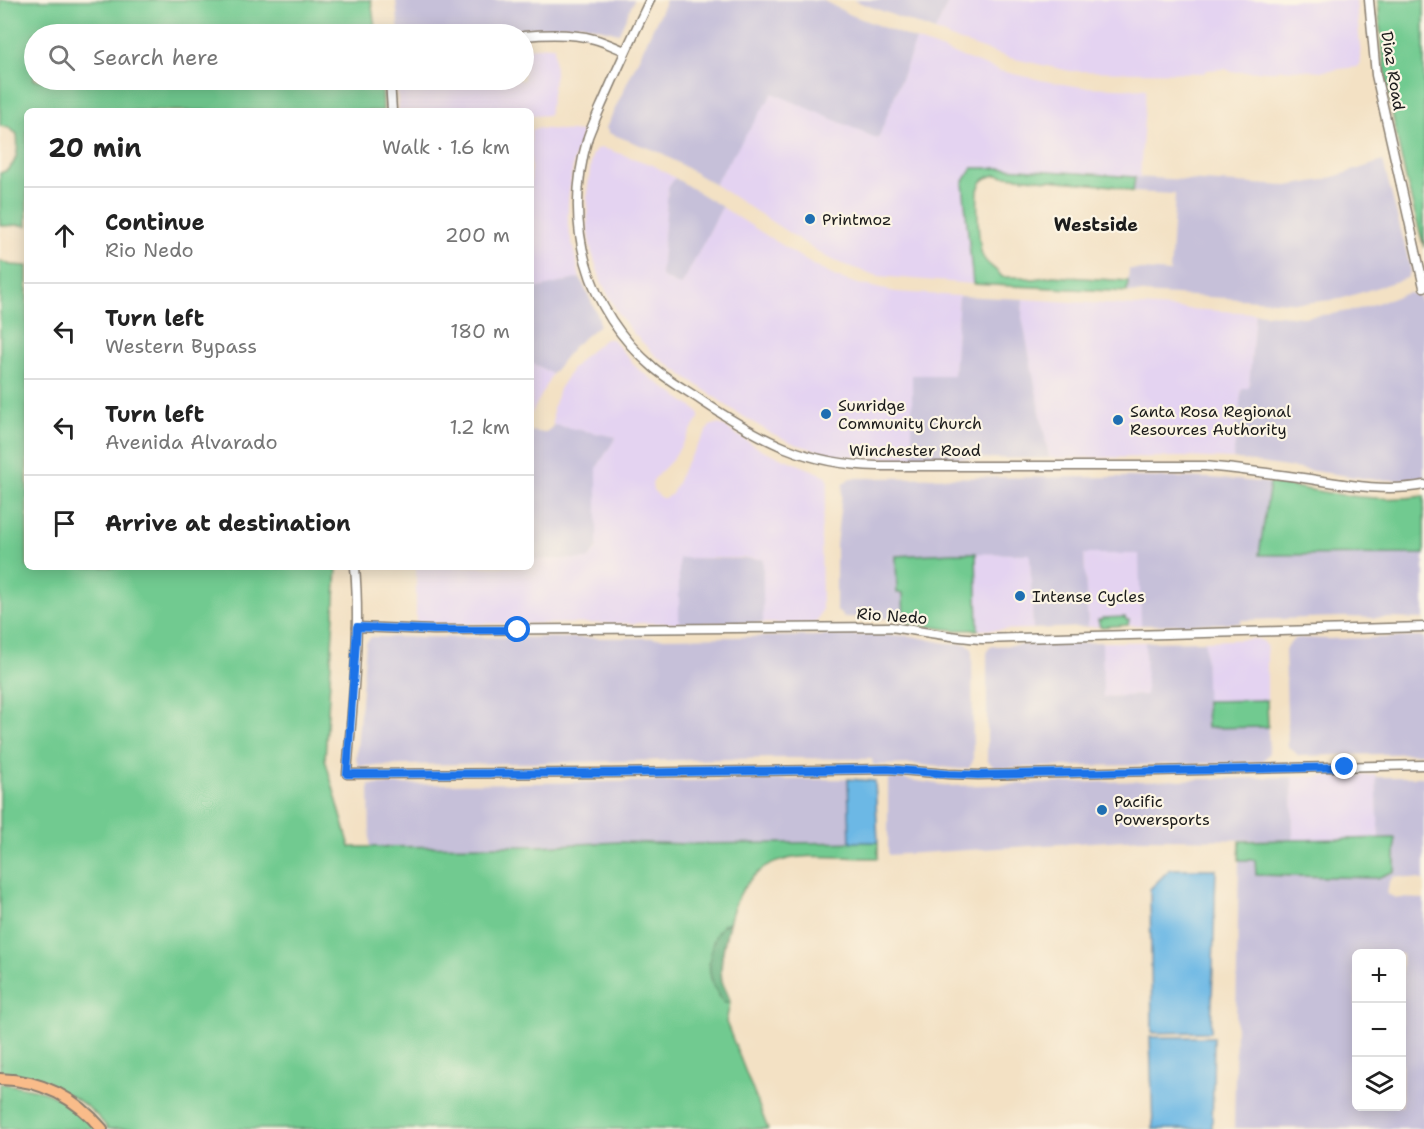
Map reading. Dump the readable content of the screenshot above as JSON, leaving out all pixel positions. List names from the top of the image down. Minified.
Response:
{"streets":{"street":["Diaz Road","Winchester Road","Rio Nedo"]},"districts":["Westside"],"places":["Printmoz","Sunridge Community Church","Santa Rosa Regional Resources Authority","Intense Cycles","Pacific Powersports"],"page":{"search":"Search here","heading":["20 min","Walk · 1.6 km"],"list":[["Continue","Rio Nedo","200 m"],["Turn left","Western Bypass","180 m"],["Turn left","Avenida Alvarado","1.2 km"],"Arrive at destination"],"map_buttons":["+","−"]}}
